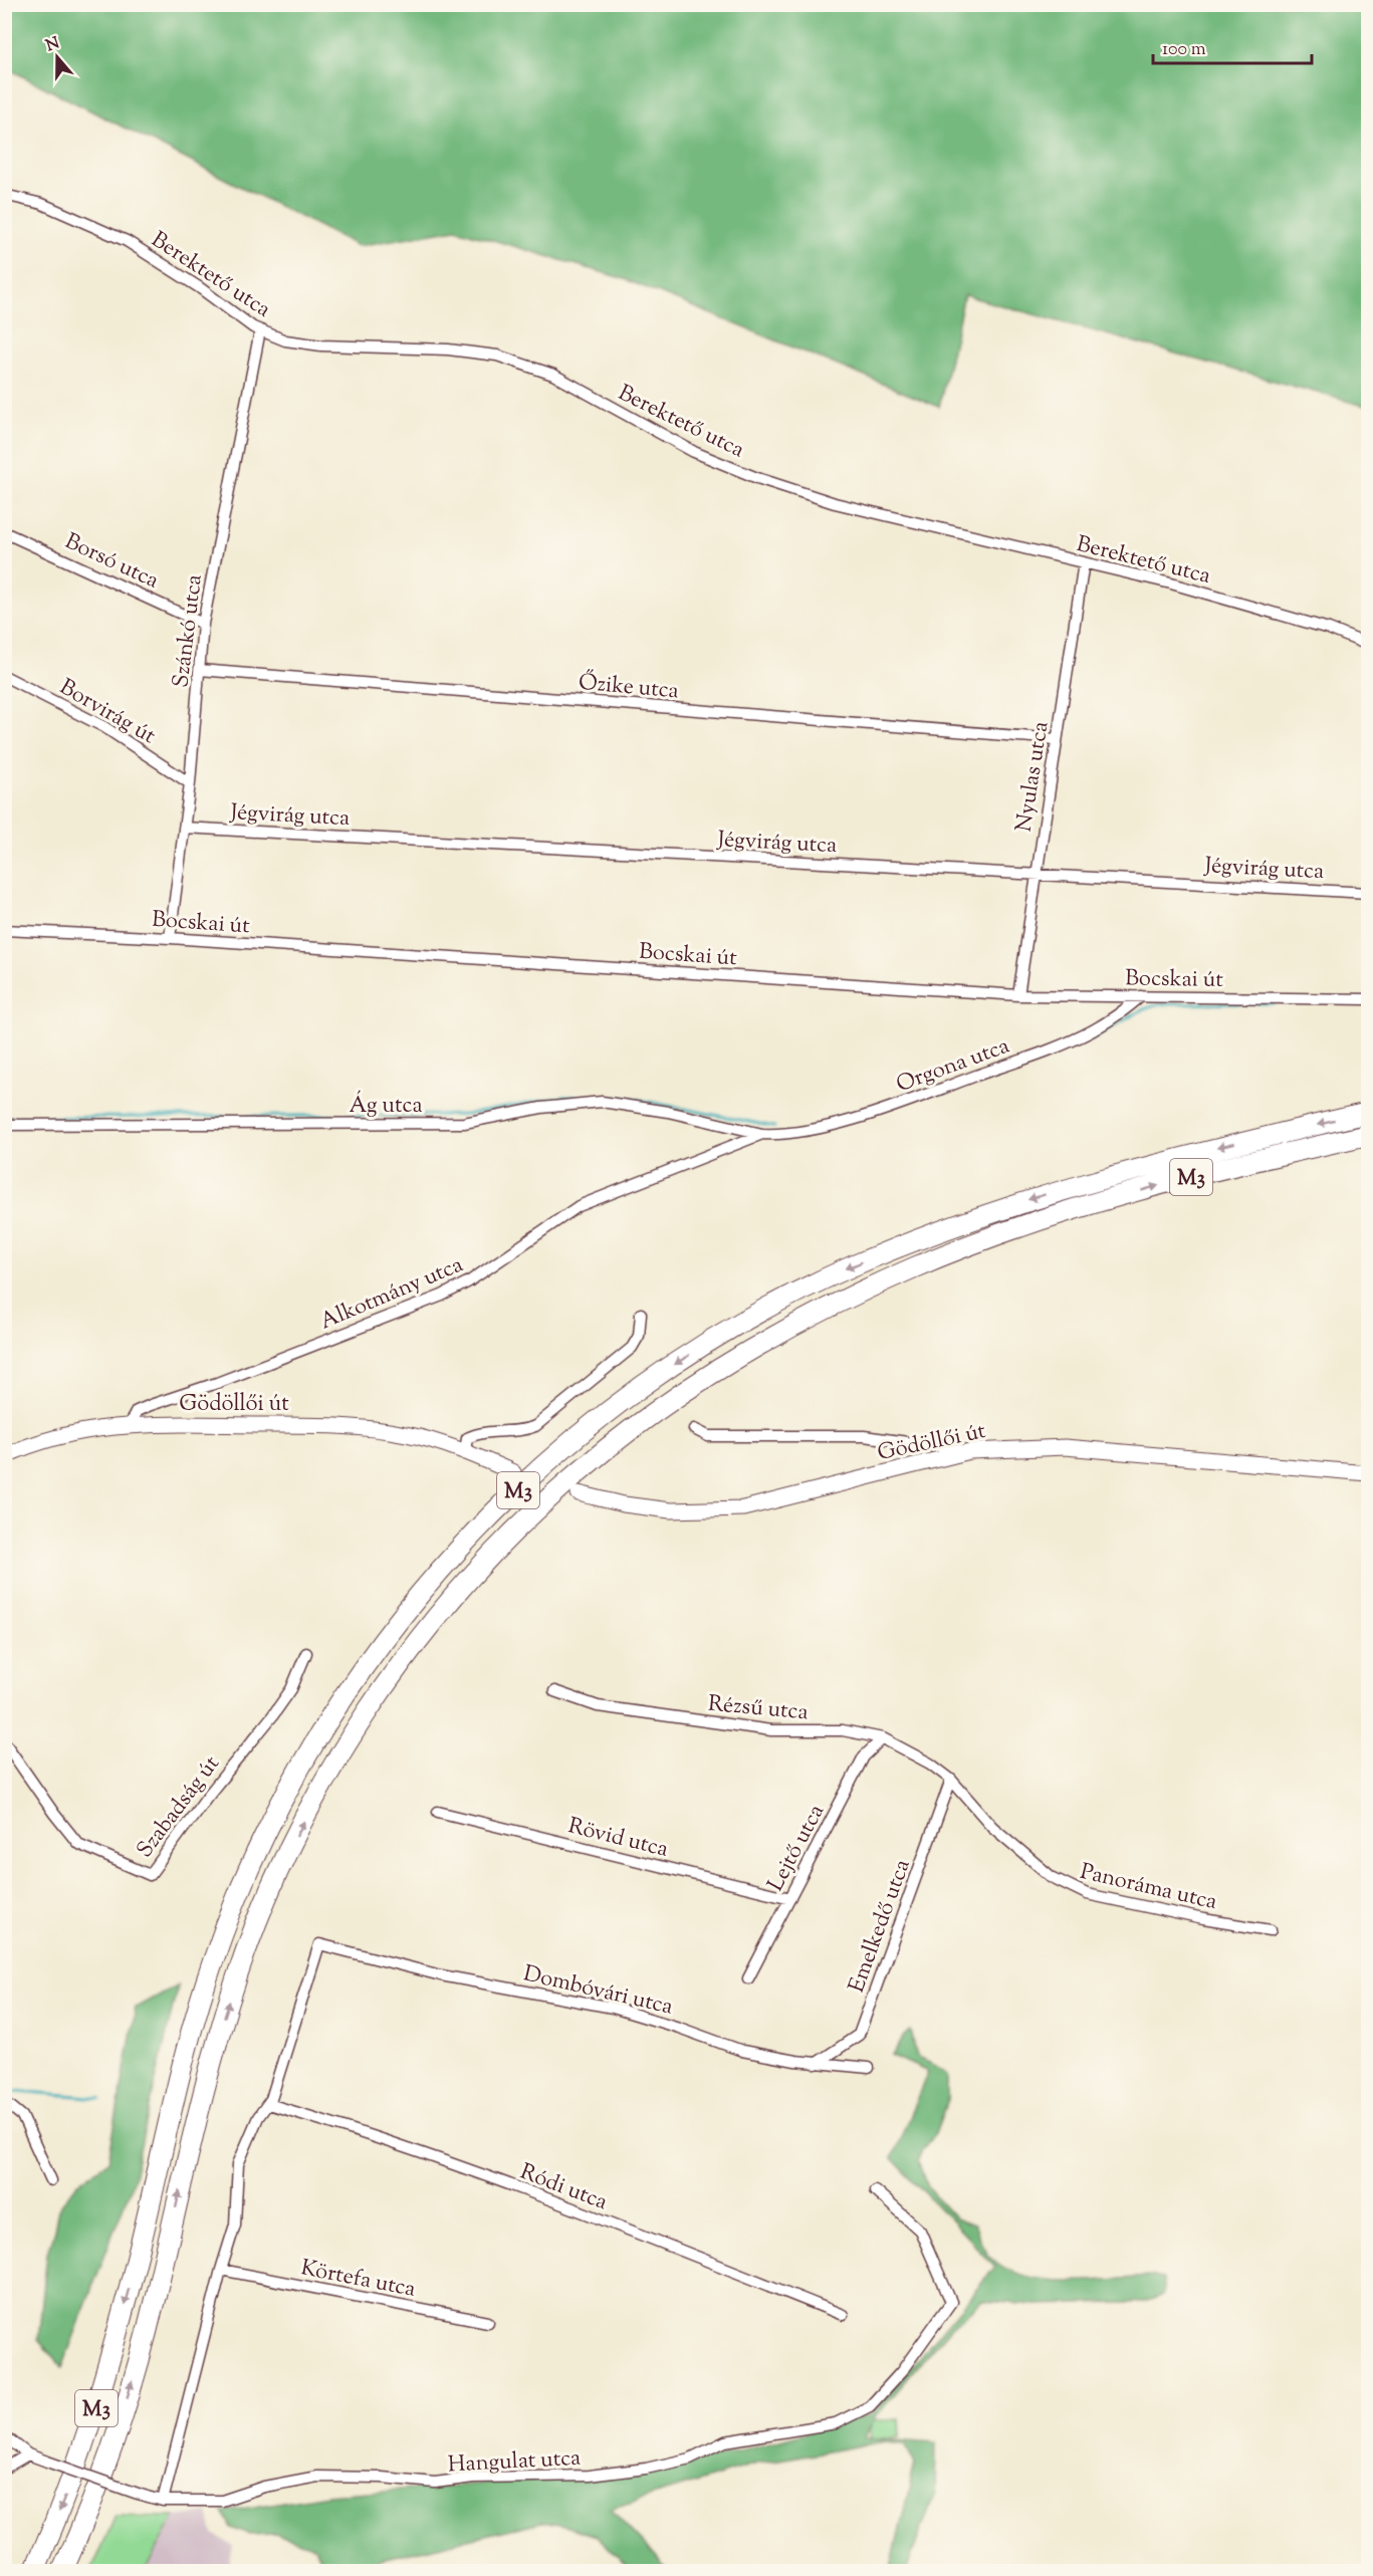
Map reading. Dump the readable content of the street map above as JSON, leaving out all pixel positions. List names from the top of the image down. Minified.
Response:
{"streets":{"highway":["M3"],"main road":["Gödöllői út"],"street":["Berektető utca","Borsó utca","Szánkó utca","Őzike utca","Borvirág út","Nyulas utca","Jégvirág utca","Bocskai út","Orgona utca","Ág utca","Alkotmány utca","Rézsű utca","Szabadság út","Rövid utca","Lejtő utca","Panoráma utca","Emelkedő utca","Dombóvári utca","Ródi utca","Körtefa utca","Hangulat utca"]},"crossings":[["Berektető utca","Szánkó utca"],["Berektető utca","Nyulas utca"],["Borsó utca","Szánkó utca"],["Szánkó utca","Őzike utca"],["Szánkó utca","Borvirág út"],["Szánkó utca","Jégvirág utca"],["Szánkó utca","Bocskai út"],["Őzike utca","Nyulas utca"],["Nyulas utca","Jégvirág utca"],["Nyulas utca","Bocskai út"],["Bocskai út","Orgona utca"],["Orgona utca","Ág utca"],["Orgona utca","Alkotmány utca"],["Ág utca","Alkotmány utca"],["Alkotmány utca","Gödöllői út"],["Rézsű utca","Lejtő utca"],["Rézsű utca","Panoráma utca"],["Rézsű utca","Emelkedő utca"],["Rövid utca","Lejtő utca"],["Panoráma utca","Emelkedő utca"],["Emelkedő utca","Dombóvári utca"],["Dombóvári utca","Ródi utca"]],"scale_bar":"100 m","north":"top"}
